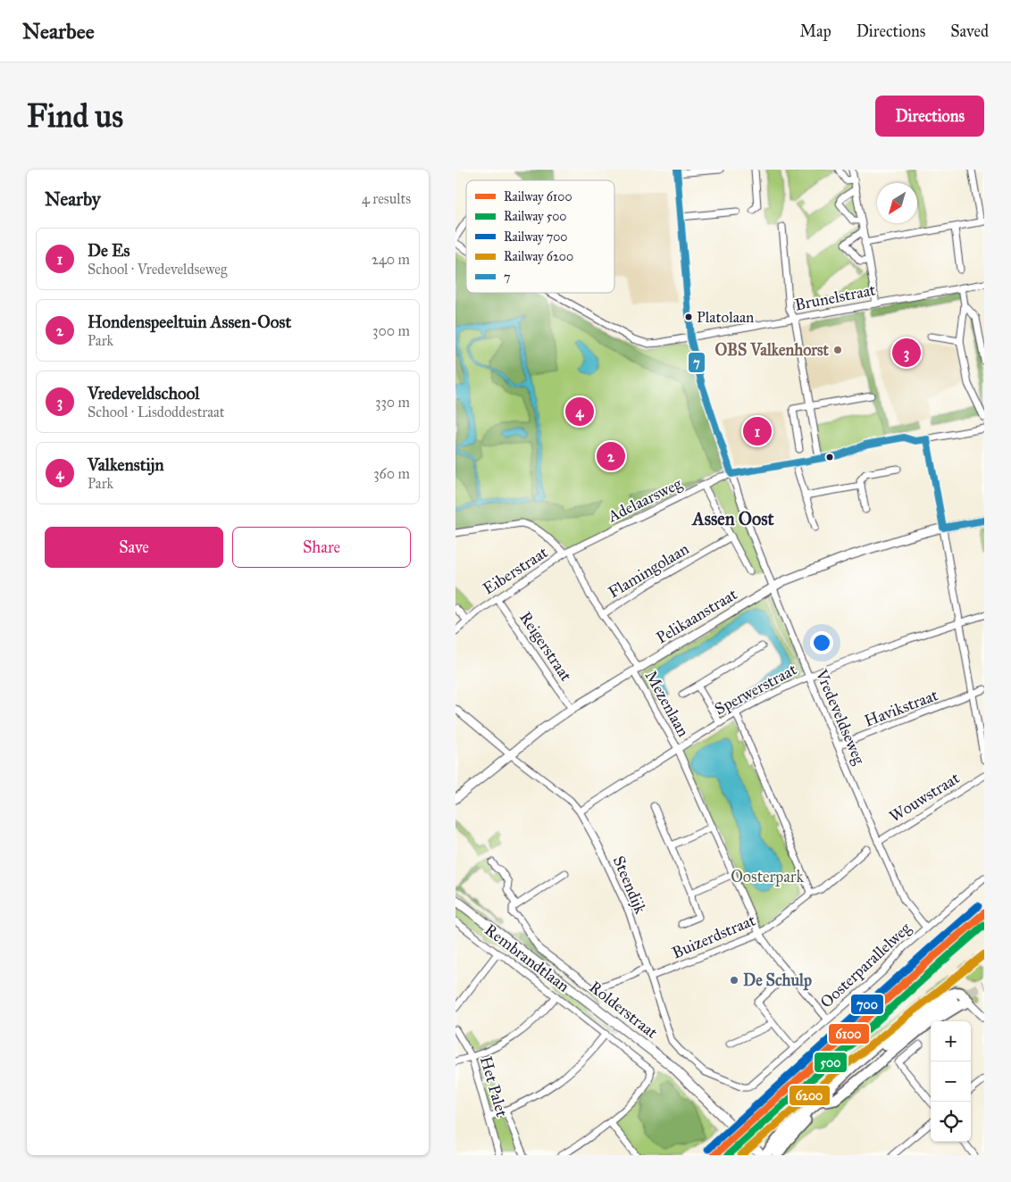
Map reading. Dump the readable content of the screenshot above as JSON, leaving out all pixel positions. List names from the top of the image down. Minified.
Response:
{"streets":{"main road":["Rolderstraat"],"street":["Brunelstraat","Adelaarsweg","Eiberstraat","Flamingolaan","Pelikaanstraat","Reigerstraat","Sperwerstraat","Mezenlaan","Havikstraat","Vredeveldseweg","Wouwstraat","Steendijk","Buizerdstraat","Rembrandtlaan","Oosterparallelweg","Het Palet"]},"crossings":[["Brunelstraat","Vredeveldseweg"],["Adelaarsweg","Eiberstraat"],["Adelaarsweg","Mezenlaan"],["Adelaarsweg","Vredeveldseweg"],["Eiberstraat","Reigerstraat"],["Eiberstraat","Mezenlaan"],["Flamingolaan","Mezenlaan"],["Pelikaanstraat","Reigerstraat"],["Pelikaanstraat","Mezenlaan"],["Pelikaanstraat","Vredeveldseweg"],["Pelikaanstraat","Steendijk"],["Sperwerstraat","Mezenlaan"],["Sperwerstraat","Vredeveldseweg"],["Sperwerstraat","Steendijk"],["Havikstraat","Vredeveldseweg"],["Vredeveldseweg","Wouwstraat"],["Vredeveldseweg","Oosterparallelweg"],["Steendijk","Buizerdstraat"],["Steendijk","Oosterparallelweg"]],"districts":["Assen Oost"],"parks":["Oosterpark"],"places":["Platolaan","OBS Valkenhorst","De Schulp"],"lines":["transit line 7","rail line 700","rail line 6100","rail line 500","rail line 6200"],"legend":["Railway 6100","Railway 500","Railway 700","Railway 6200","7"],"north":"bottom left","page":{"header":"Nearbee","nav":["Map","Directions","Saved"],"buttons":["Directions",["Save","Share"]],"title":"Find us","heading":["Nearby","4 results"],"list":[{"mark":"1","name":"De Es","note":"School · Vredeveldseweg","value":"240 m"},{"mark":"2","name":"Hondenspeeltuin Assen-Oost","note":"Park","value":"300 m"},{"mark":"3","name":"Vredeveldschool","note":"School · Lisdoddestraat","value":"330 m"},{"mark":"4","name":"Valkenstijn","note":"Park","value":"360 m"}],"pins":["3","4","1","2"],"map_buttons":["+","−"]}}
